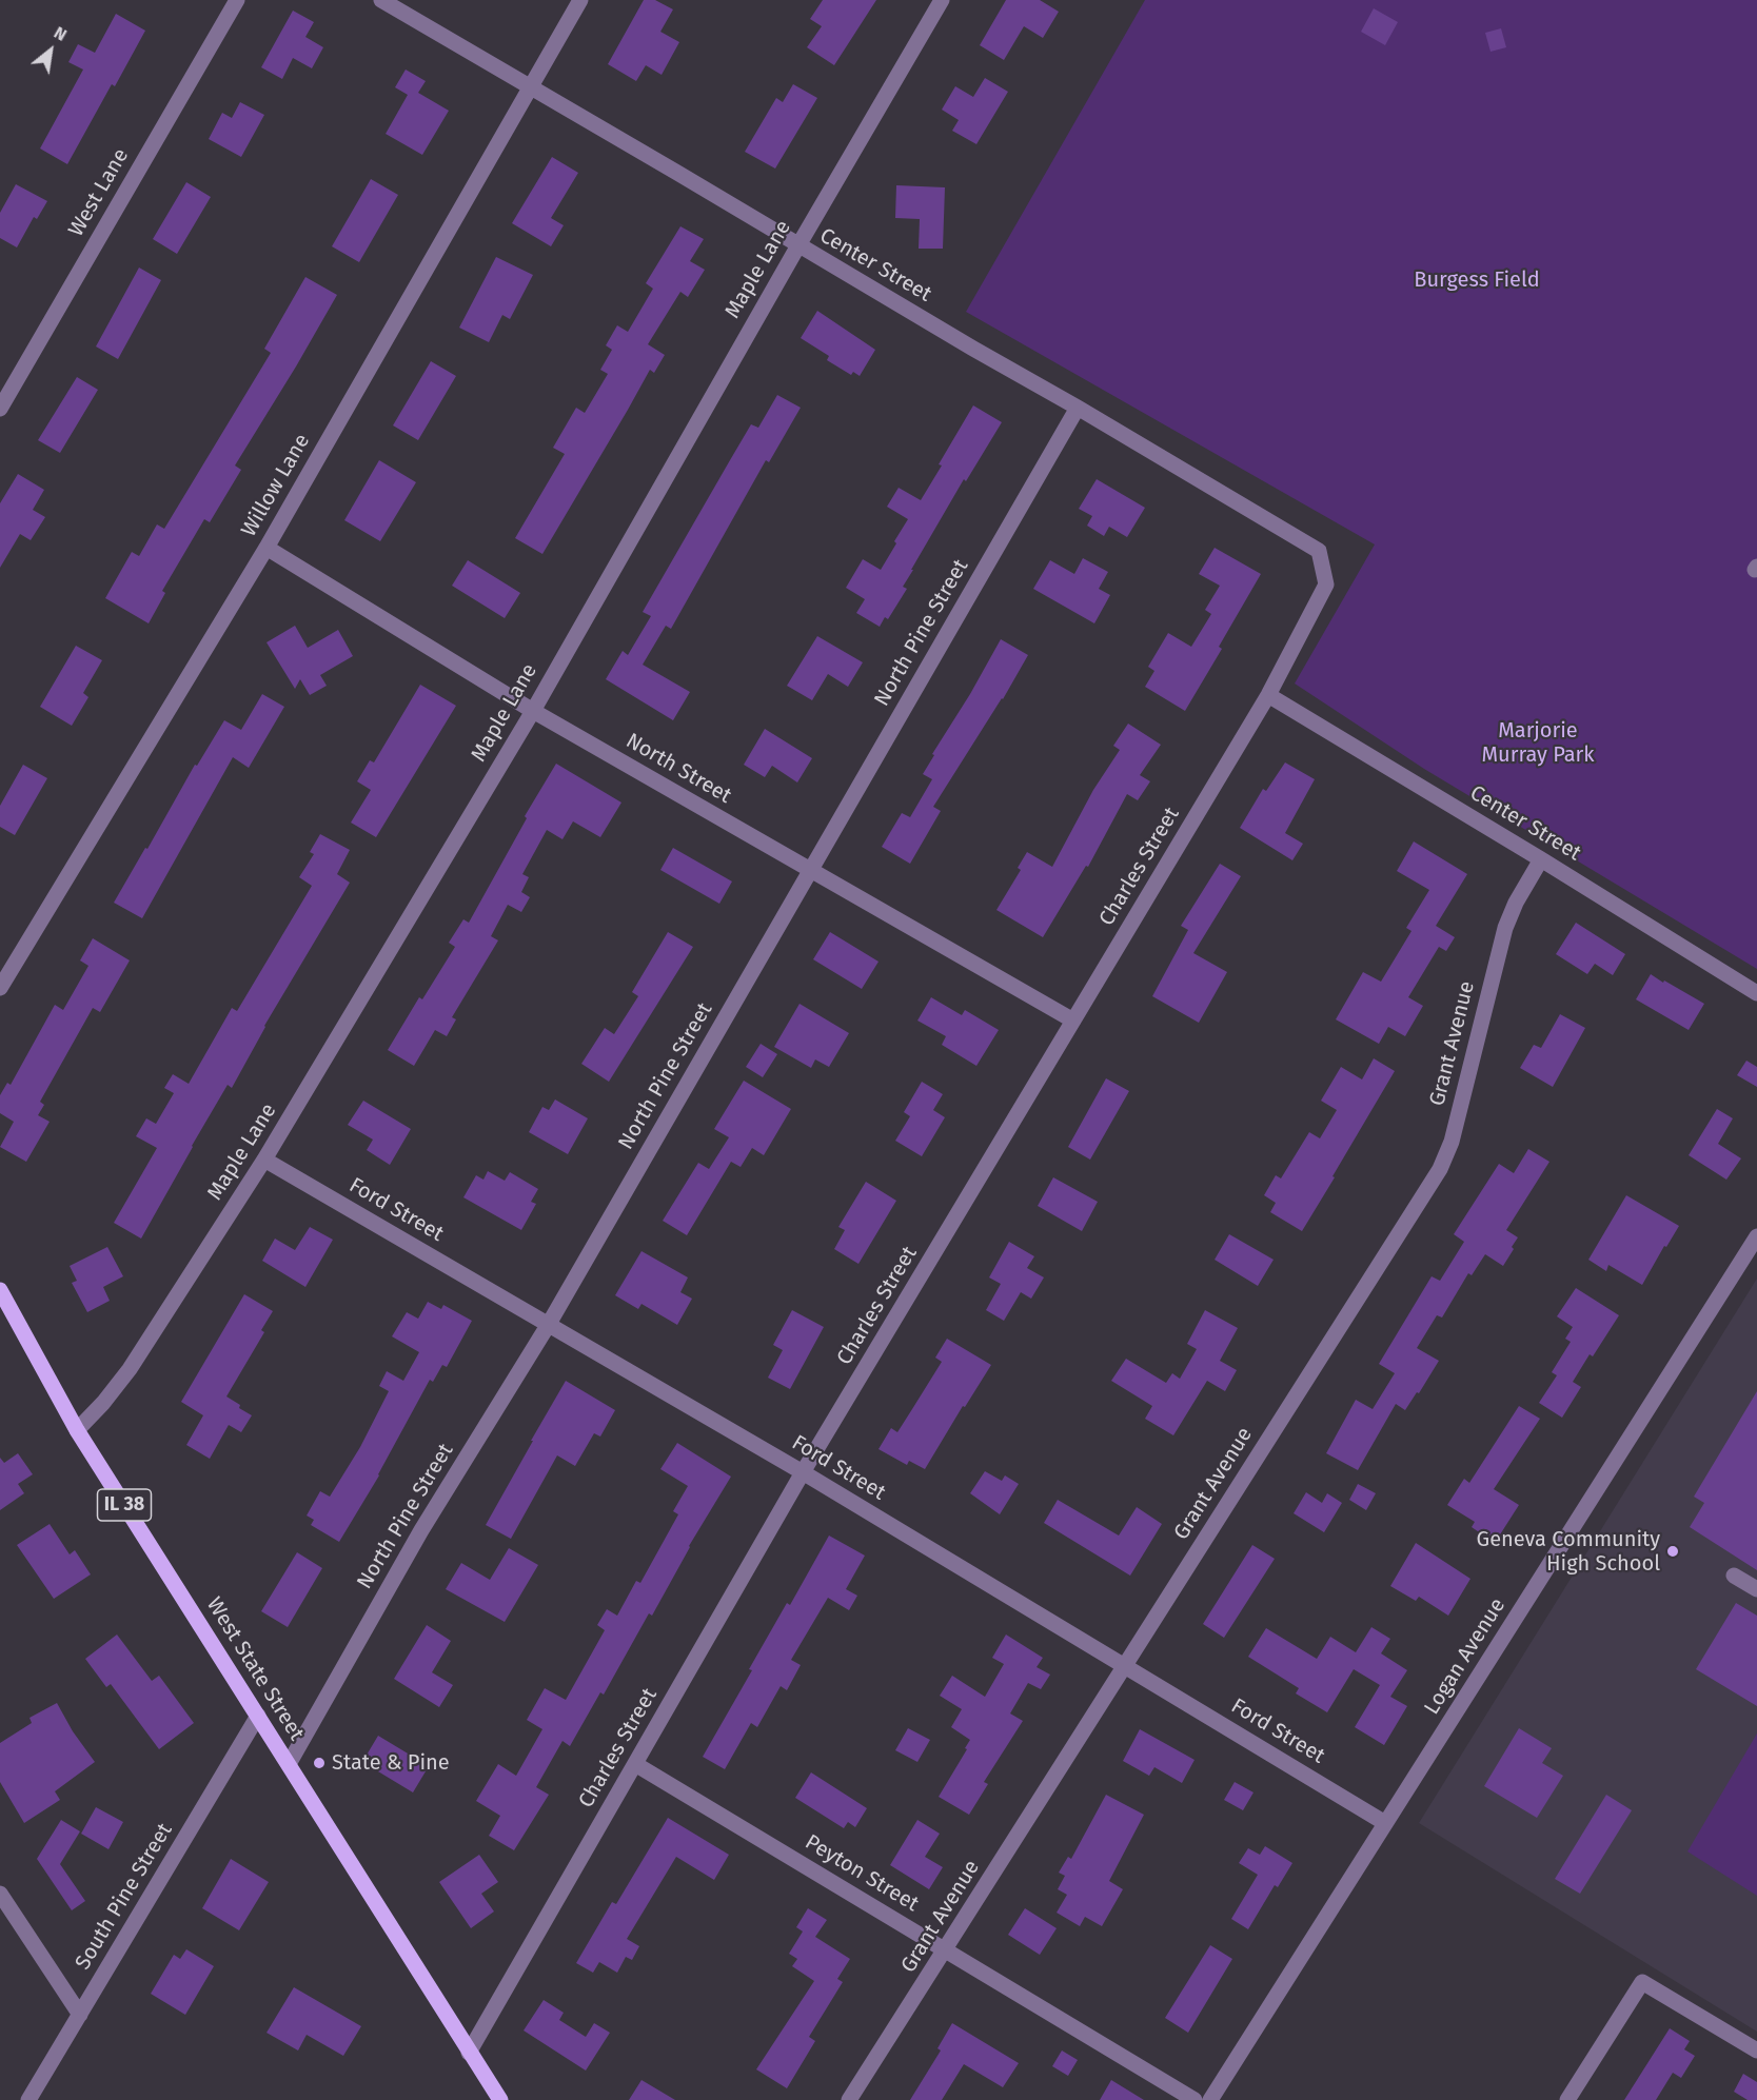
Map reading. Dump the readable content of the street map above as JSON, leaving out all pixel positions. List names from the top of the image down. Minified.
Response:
{"streets":{"main road":["IL 38","West State Street"],"street":["West Lane","Center Street","Maple Lane","Willow Lane","North Pine Street","North Street","Charles Street","Grant Avenue","Ford Street","Logan Avenue","Peyton Street","South Pine Street"]},"crossings":[["Center Street","Maple Lane"],["Center Street","Willow Lane"],["Center Street","North Pine Street"],["Center Street","Charles Street"],["Center Street","Grant Avenue"],["Maple Lane","North Street"],["Maple Lane","Ford Street"],["Maple Lane","West State Street"],["Willow Lane","North Street"],["North Pine Street","North Street"],["North Pine Street","Ford Street"],["North Pine Street","West State Street"],["North Street","Charles Street"],["Charles Street","Ford Street"],["Charles Street","West State Street"],["Charles Street","Peyton Street"],["Grant Avenue","Ford Street"],["Grant Avenue","Peyton Street"],["Ford Street","Logan Avenue"],["West State Street","South Pine Street"]],"parks":["Burgess Field","Marjorie Murray Park"],"places":["Geneva Community High School","State & Pine"],"north":"top right"}
